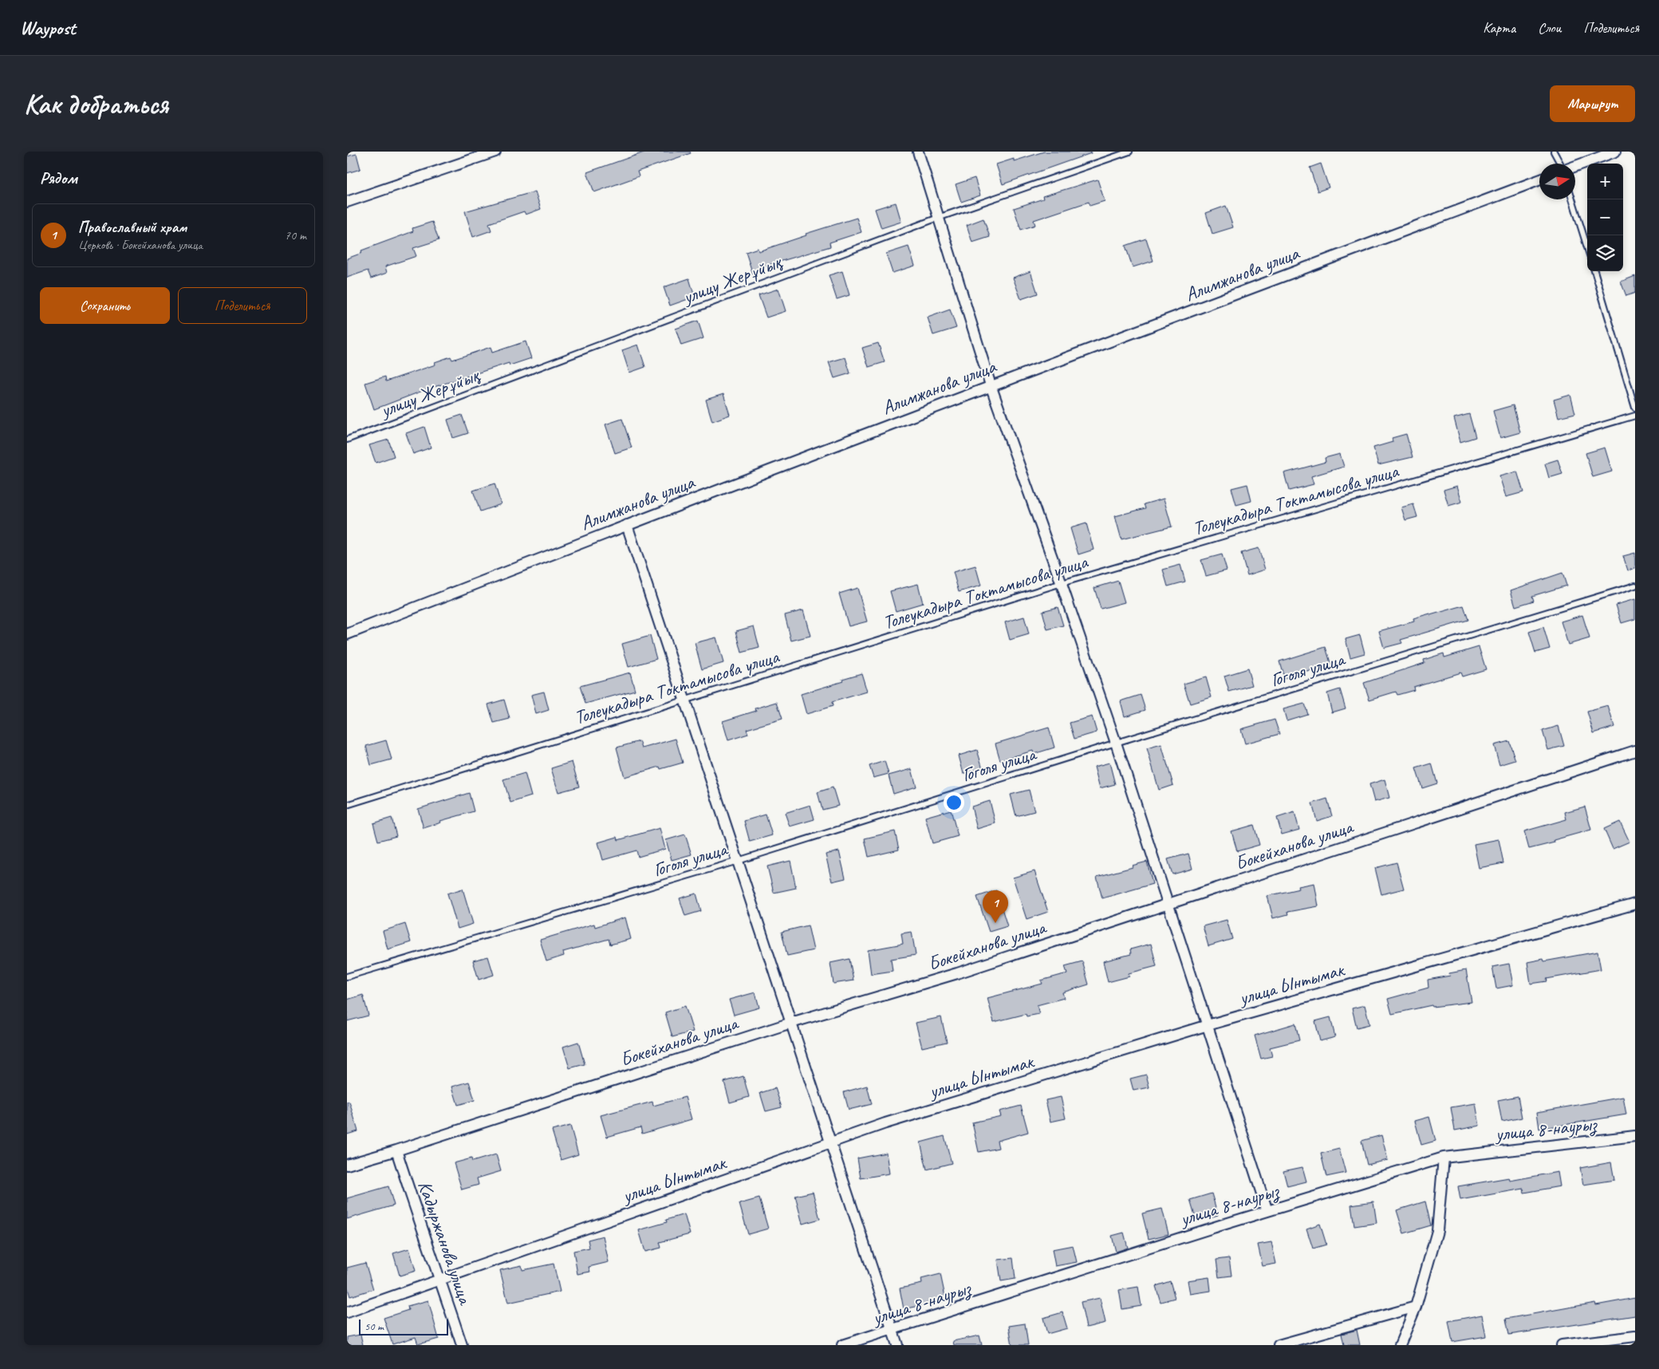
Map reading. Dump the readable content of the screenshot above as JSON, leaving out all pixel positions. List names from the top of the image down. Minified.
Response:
{"streets":{"street":["Алимжанова улица","Бокейханова улица","улица Ынтымак","улица 8-наурыз","Кадыржанова улица"],"lane":["улицу Жерұйық","Толеукадыра Токтамысова улица","Гоголя улица"]},"crossings":[["Бокейханова улица","Кадыржанова улица"],["улица Ынтымак","Кадыржанова улица"]],"scale_bar":"50 m","north":"right","page":{"header":"Waypost","nav":["Карта","Слои","Поделиться"],"buttons":["Маршрут",["Сохранить","Поделиться"]],"title":"Как добраться","heading":"Рядом","map_buttons":["+","−"],"list":[{"mark":"1","name":"Православный храм","note":"Церковь · Бокейханова улица","value":"70 m"}],"pins":"1","scale":"50 m"}}
